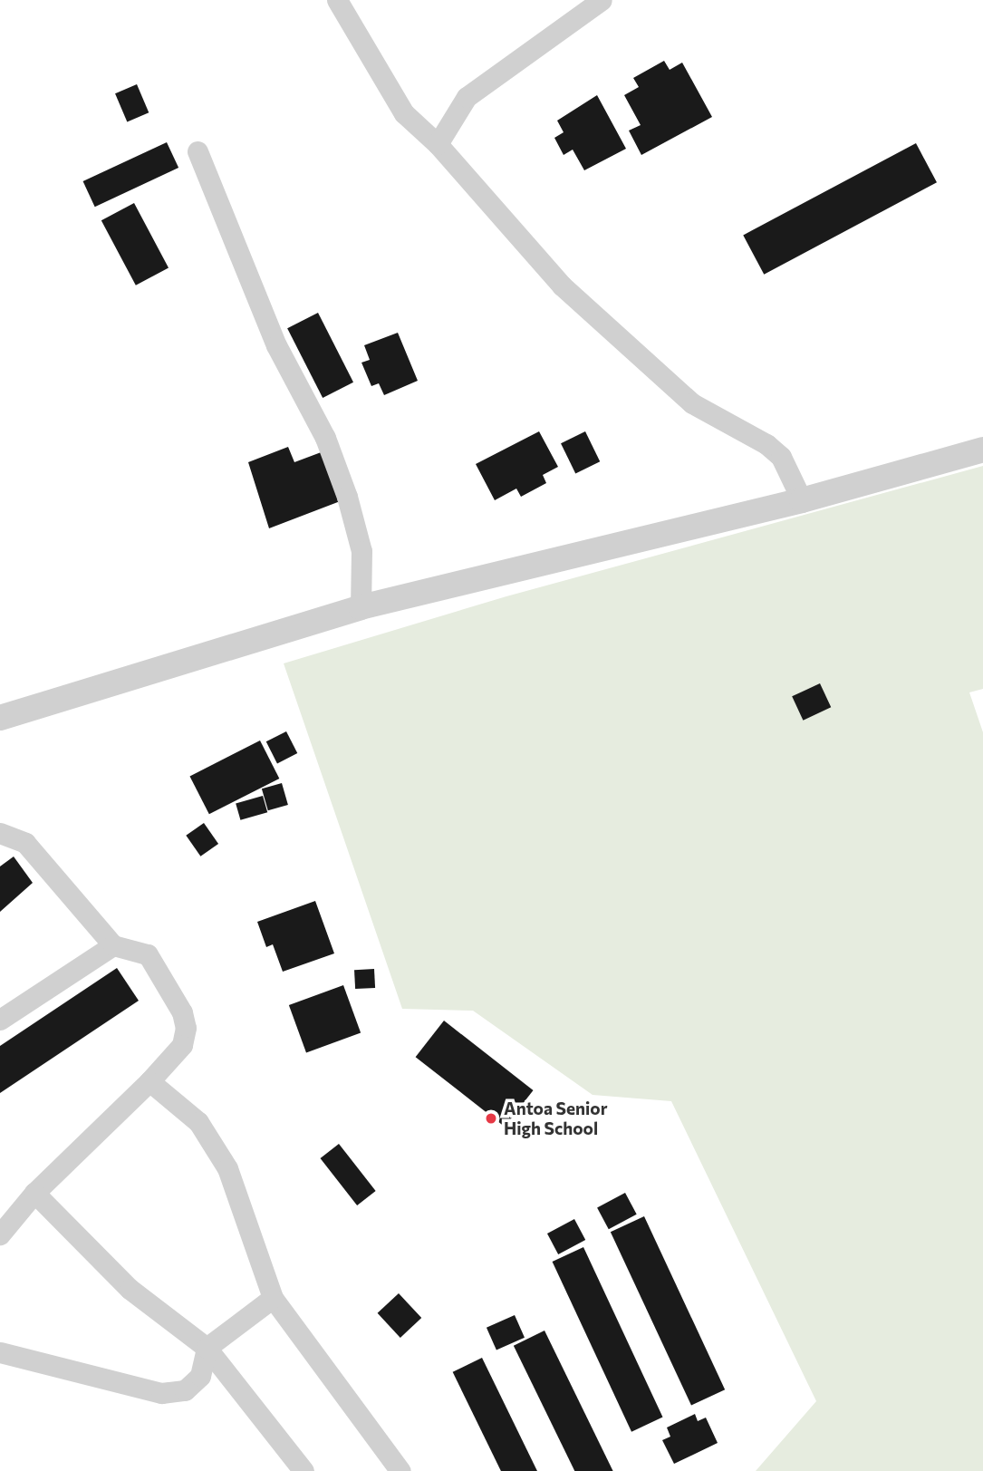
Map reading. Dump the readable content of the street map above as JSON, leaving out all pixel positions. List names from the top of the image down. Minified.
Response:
{"places":["Antoa Senior High School"]}
